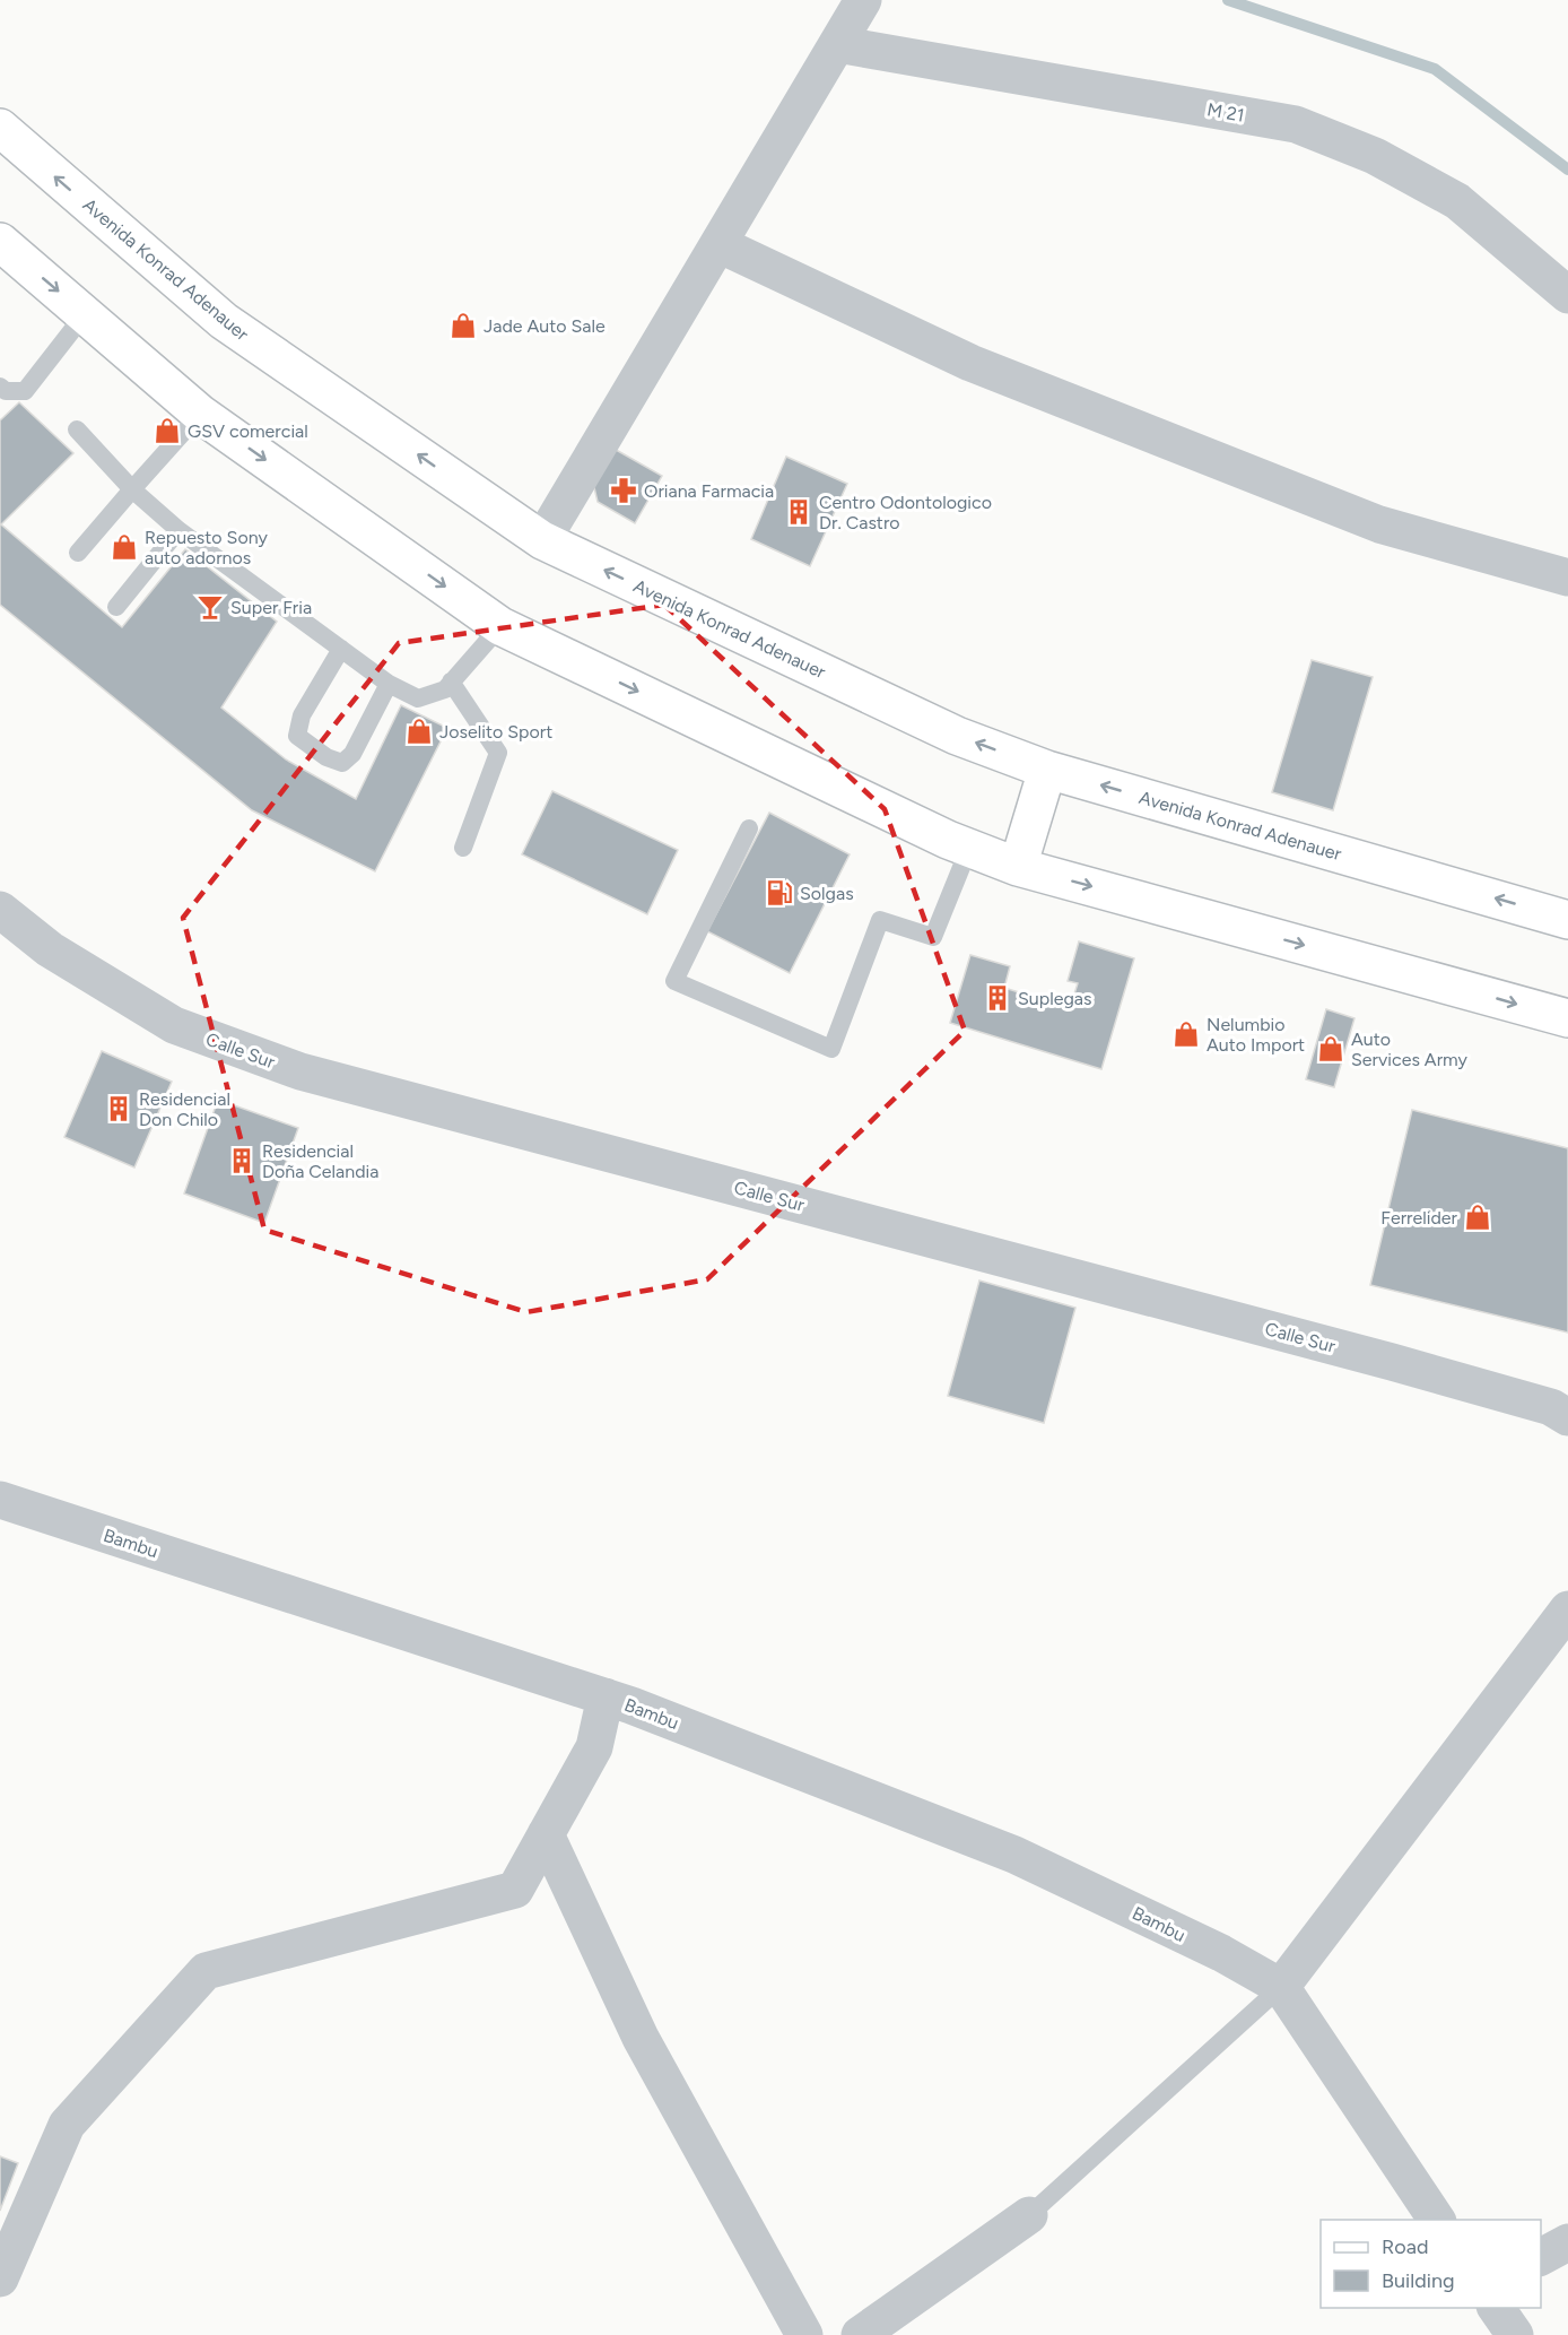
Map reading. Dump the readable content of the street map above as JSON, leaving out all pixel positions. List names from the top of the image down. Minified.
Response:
{"streets":{"main road":["Avenida Konrad Adenauer"],"street":["M 21","Calle Sur","Bambu"]},"places":{"shop":["Jade Auto Sale","GSV comercial","Repuesto Sony auto adornos","Joselito Sport","Nelumbio Auto Import","Auto Services Army","Ferrelider"],"pharmacy":["Oriana Farmacia"],"building":["Centro Odontologico Dr. Castro","Suplegas","Residencial Don Chilo","Residencial Doña Celandia"],"bar":["Super Fria"],"fuel station":["Solgas"]},"legend":["Road","Building"]}
